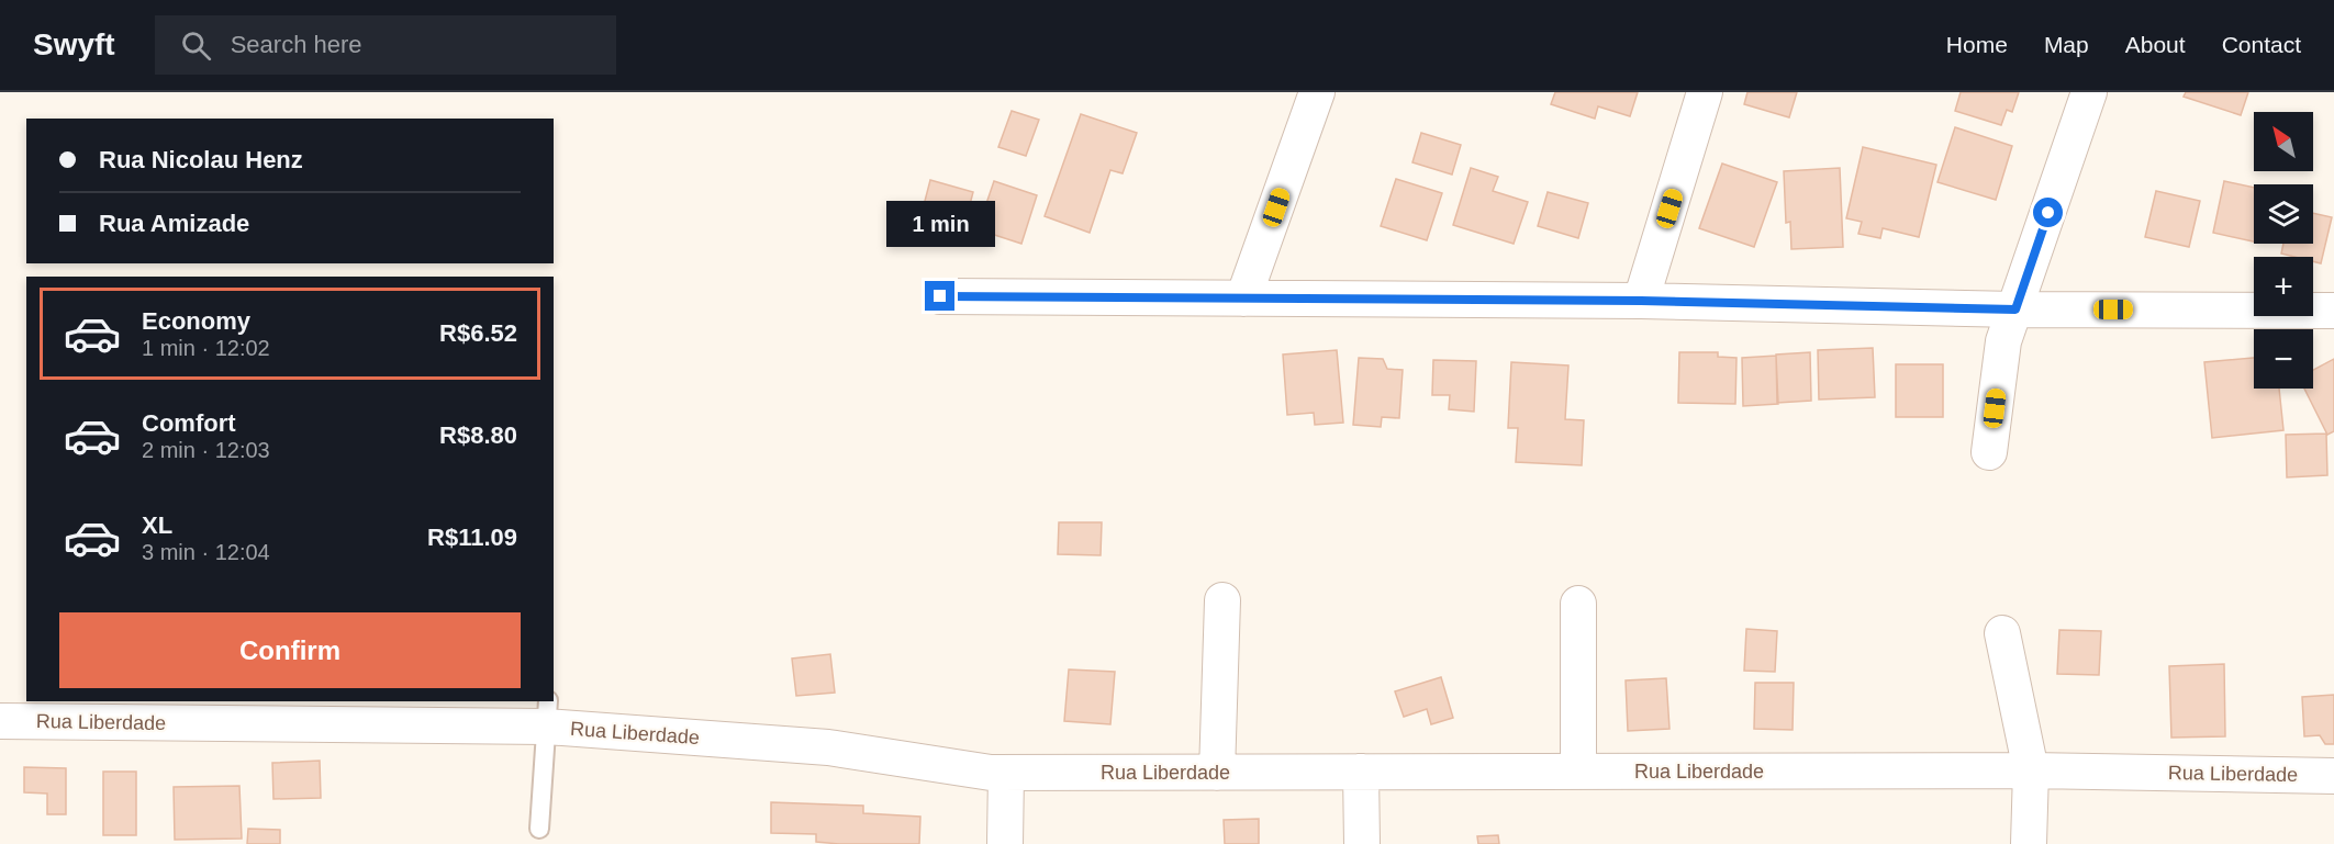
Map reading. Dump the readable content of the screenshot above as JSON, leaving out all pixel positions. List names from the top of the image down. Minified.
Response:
{"streets":{"street":["Rua Liberdade"]},"north":"top left","page":{"header":"Swyft","search":"Search here","nav":["Home","Map","About","Contact"],"map_buttons":["+","−"],"banner":["Rua Nicolau Henz","Rua Amizade"],"bubble":"1 min","list":[{"name":"Economy","note":"1 min · 12:02","value":"R$6.52"},{"name":"Comfort","note":"2 min · 12:03","value":"R$8.80"},{"name":"XL","note":"3 min · 12:04","value":"R$11.09"}],"buttons":"Confirm"}}
